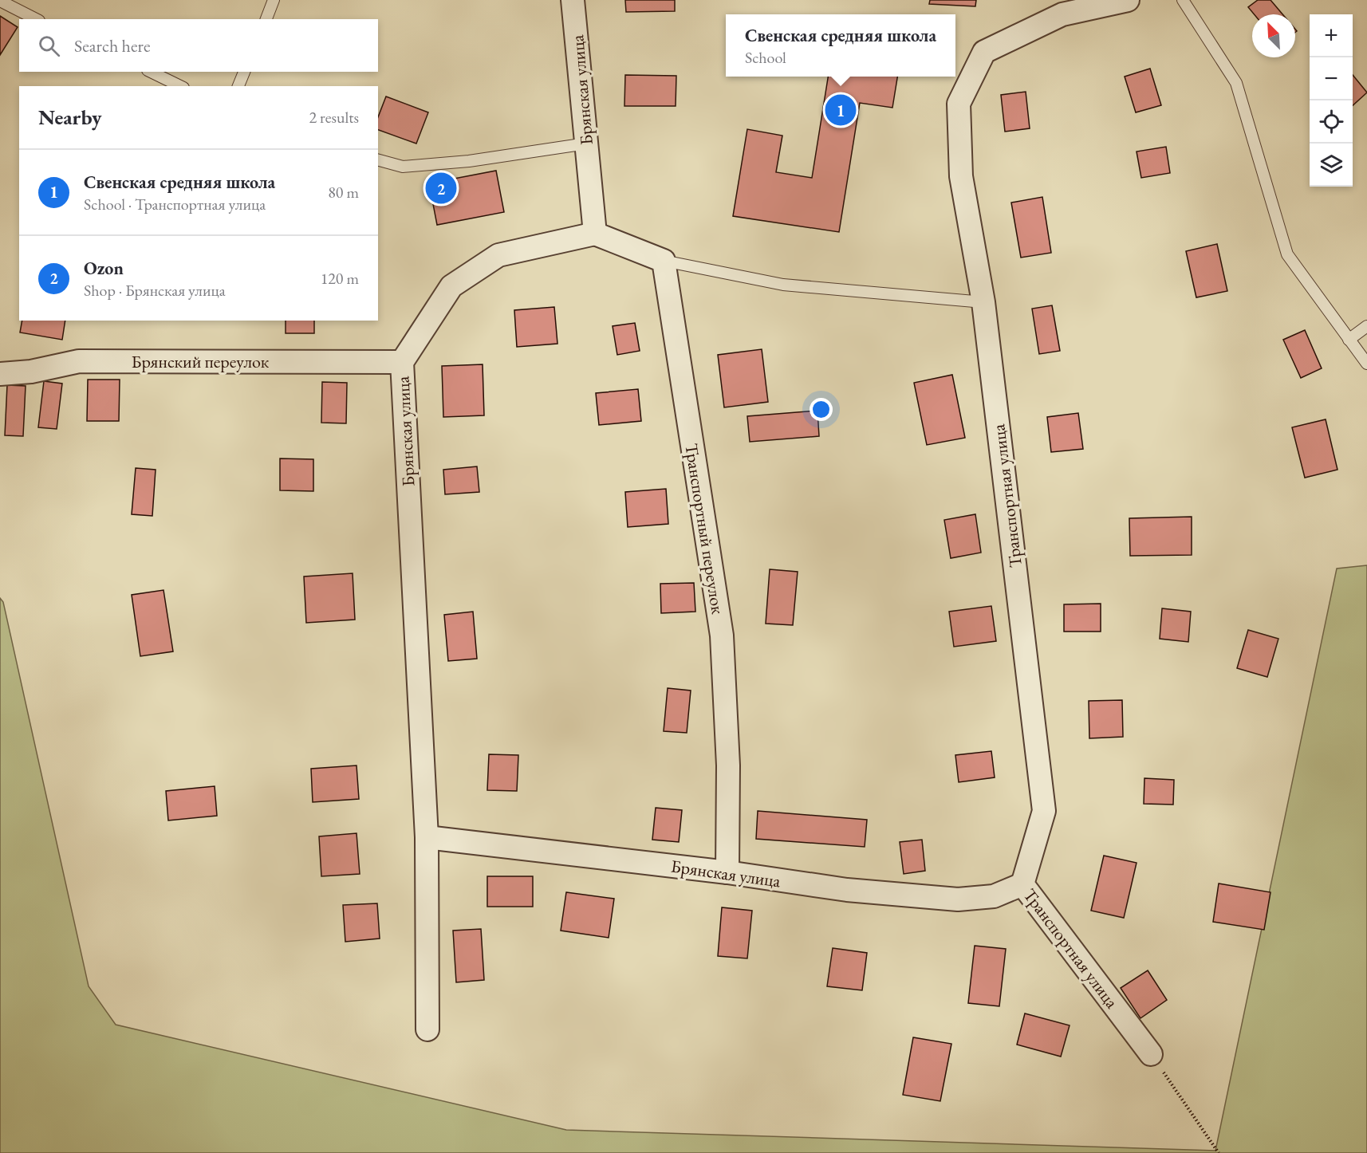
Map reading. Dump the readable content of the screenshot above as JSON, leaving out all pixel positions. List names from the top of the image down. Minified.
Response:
{"streets":{"street":["Брянская улица","Брянский переулок","Транспортная улица","Транспортный переулок"]},"crossings":[["Брянская улица","Брянский переулок"],["Брянская улица","Транспортная улица"],["Брянская улица","Транспортный переулок"]],"north":"top left","page":{"map_buttons":["+","−"],"popup":["Свенская средняя школа","School"],"search":"Search here","heading":["Nearby","2 results"],"pins":["1","2"],"list":[{"mark":"1","name":"Свенская средняя школа","note":"School · Транспортная улица","value":"80 m"},{"mark":"2","name":"Ozon","note":"Shop · Брянская улица","value":"120 m"}]}}
